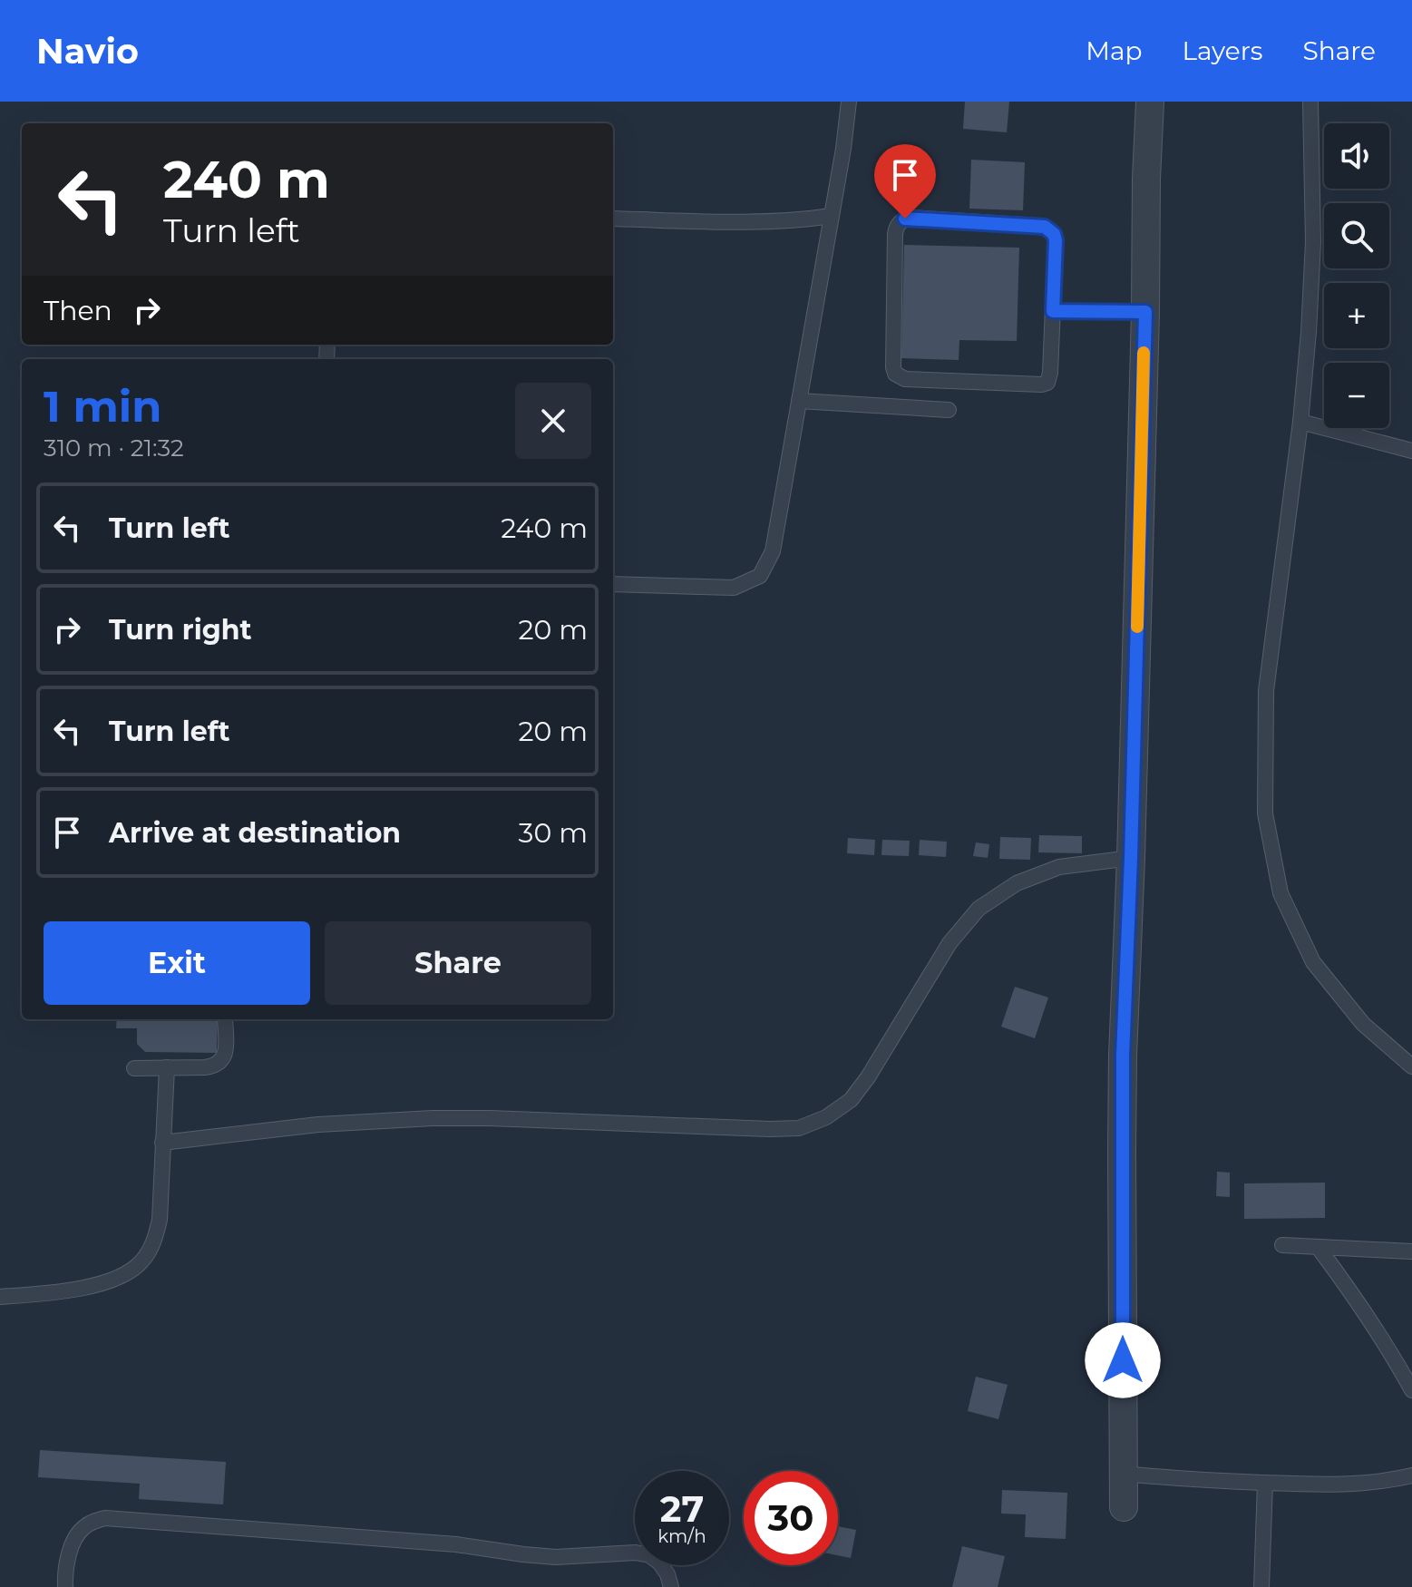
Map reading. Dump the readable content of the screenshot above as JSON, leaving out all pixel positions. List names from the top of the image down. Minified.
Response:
{"page":{"header":"Navio","nav":["Map","Layers","Share"],"map_buttons":["+","−"],"turn":["240 m","Turn left"],"then":"Then","heading":["1 min","310 m · 21:32"],"list":[{"name":"Turn left","value":"240 m"},{"name":"Turn right","value":"20 m"},{"name":"Turn left","value":"20 m"},{"name":"Arrive at destination","value":"30 m"}],"buttons":["Exit","Share"],"speed":"27 km/h","limit":"30"}}
